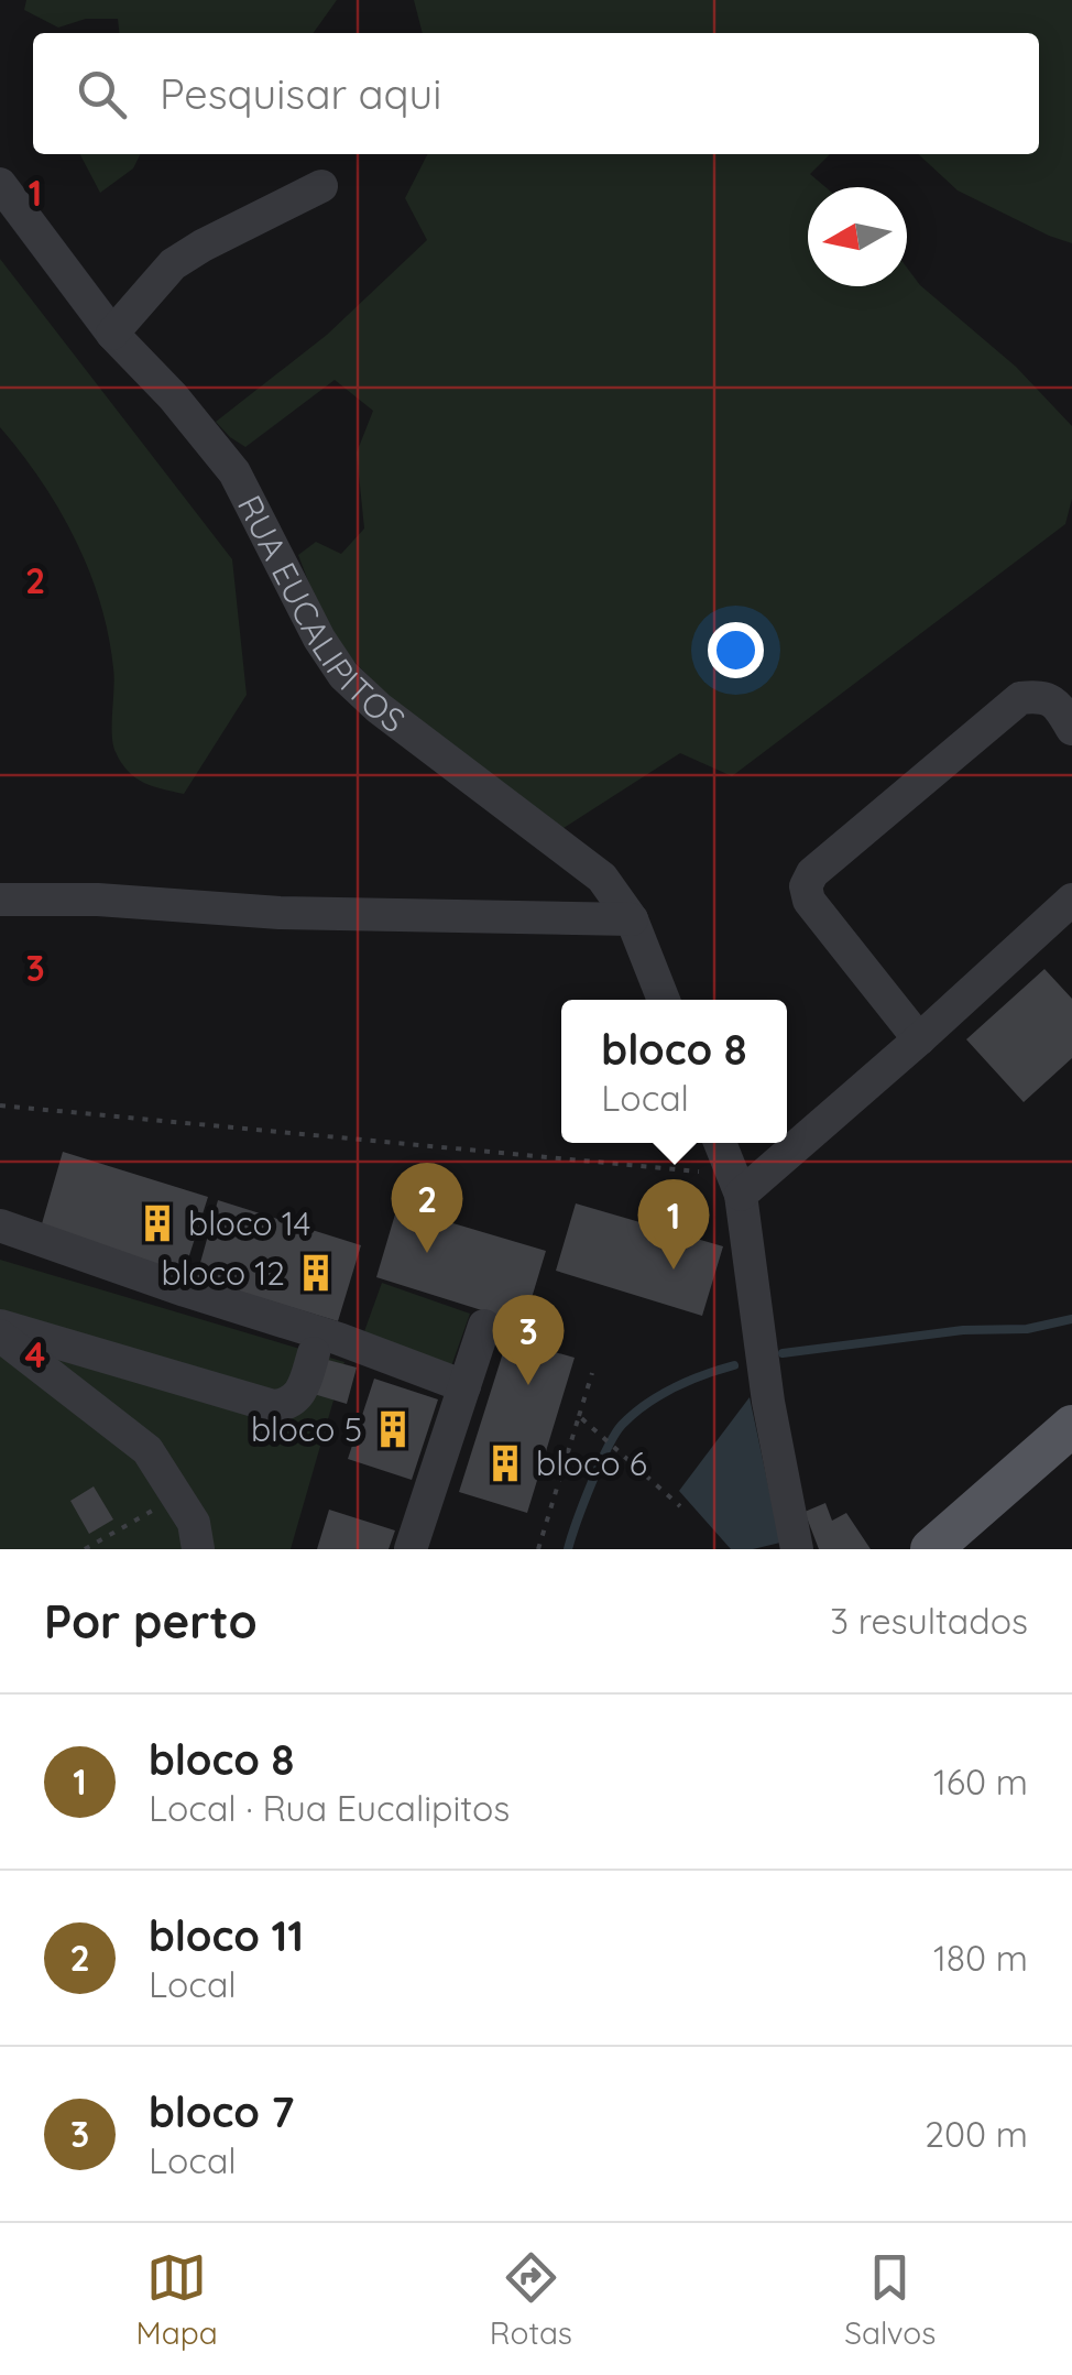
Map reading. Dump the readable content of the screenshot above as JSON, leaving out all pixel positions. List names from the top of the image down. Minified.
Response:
{"streets":{"street":["RUA EUCALIPITOS"]},"places":{"building":["bloco 14","bloco 12","bloco 5","bloco 6"]},"north":"left","page":{"search":"Pesquisar aqui","popup":["bloco 8","Local"],"pins":["2","1","3"],"heading":["Por perto","3 resultados"],"list":[{"mark":"1","name":"bloco 8","note":"Local · Rua Eucalipitos","value":"160 m"},{"mark":"2","name":"bloco 11","note":"Local","value":"180 m"},{"mark":"3","name":"bloco 7","note":"Local","value":"200 m"}],"nav":["Mapa","Rotas","Salvos"]},"grid":{"rows":["1","2","3","4"]}}
